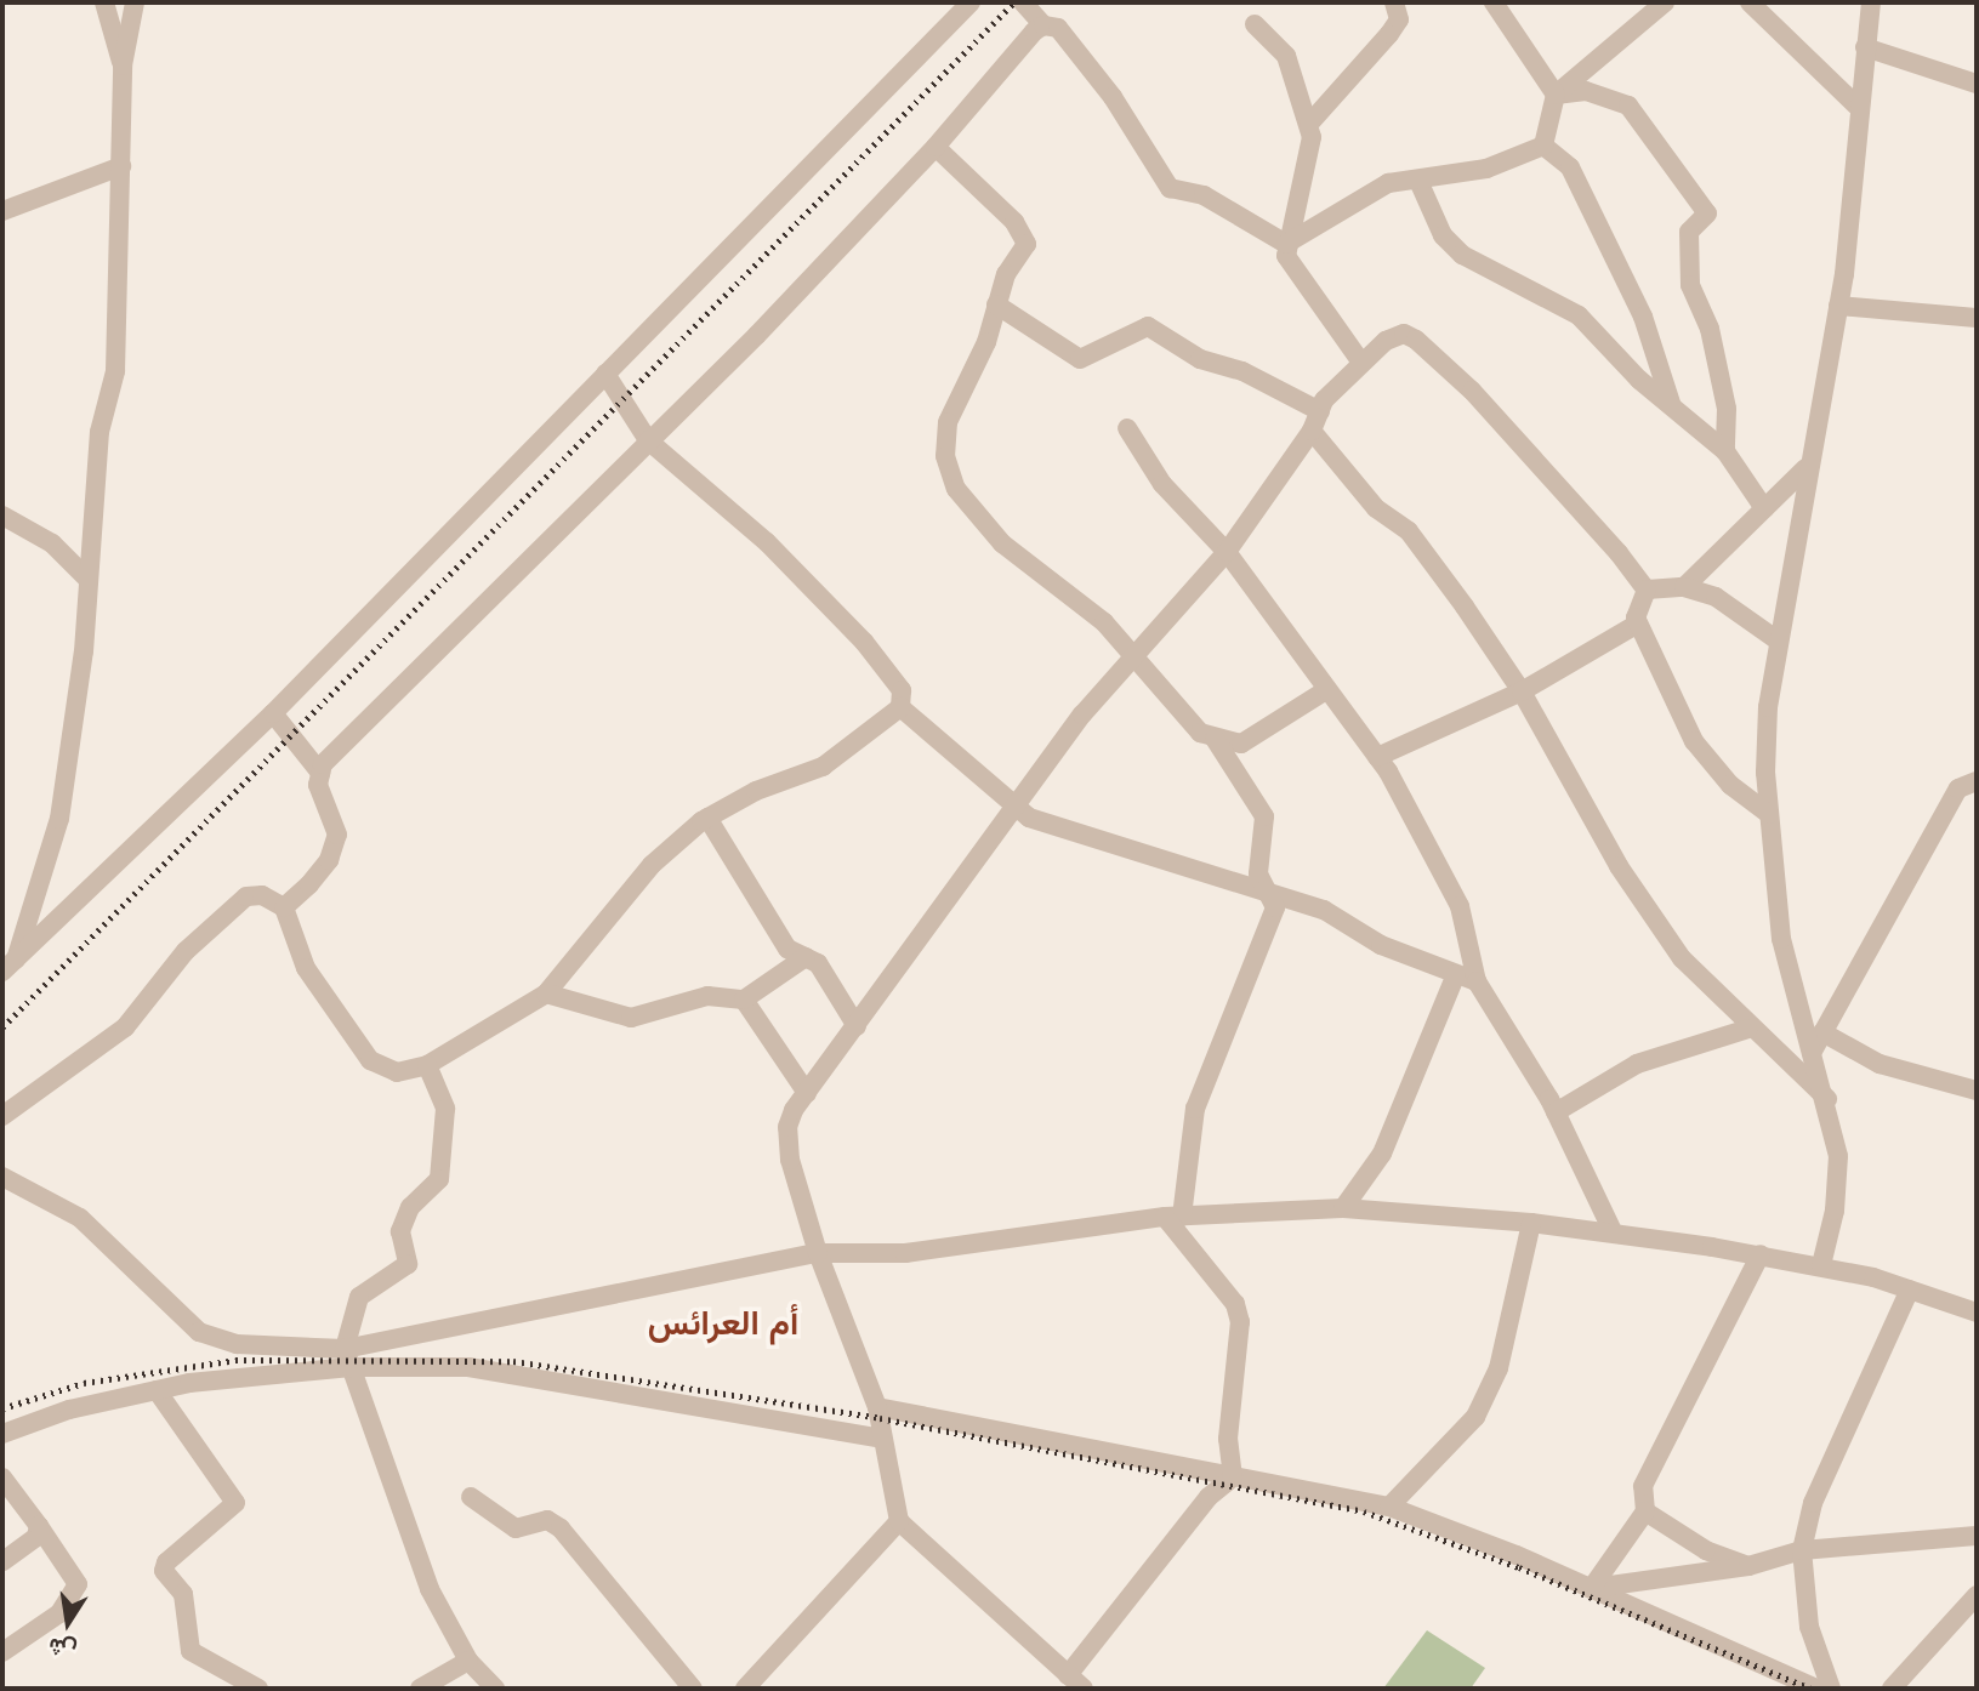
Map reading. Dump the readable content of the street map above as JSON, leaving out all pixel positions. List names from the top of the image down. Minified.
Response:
{"districts":["أم العرائس"],"north":"bottom"}
